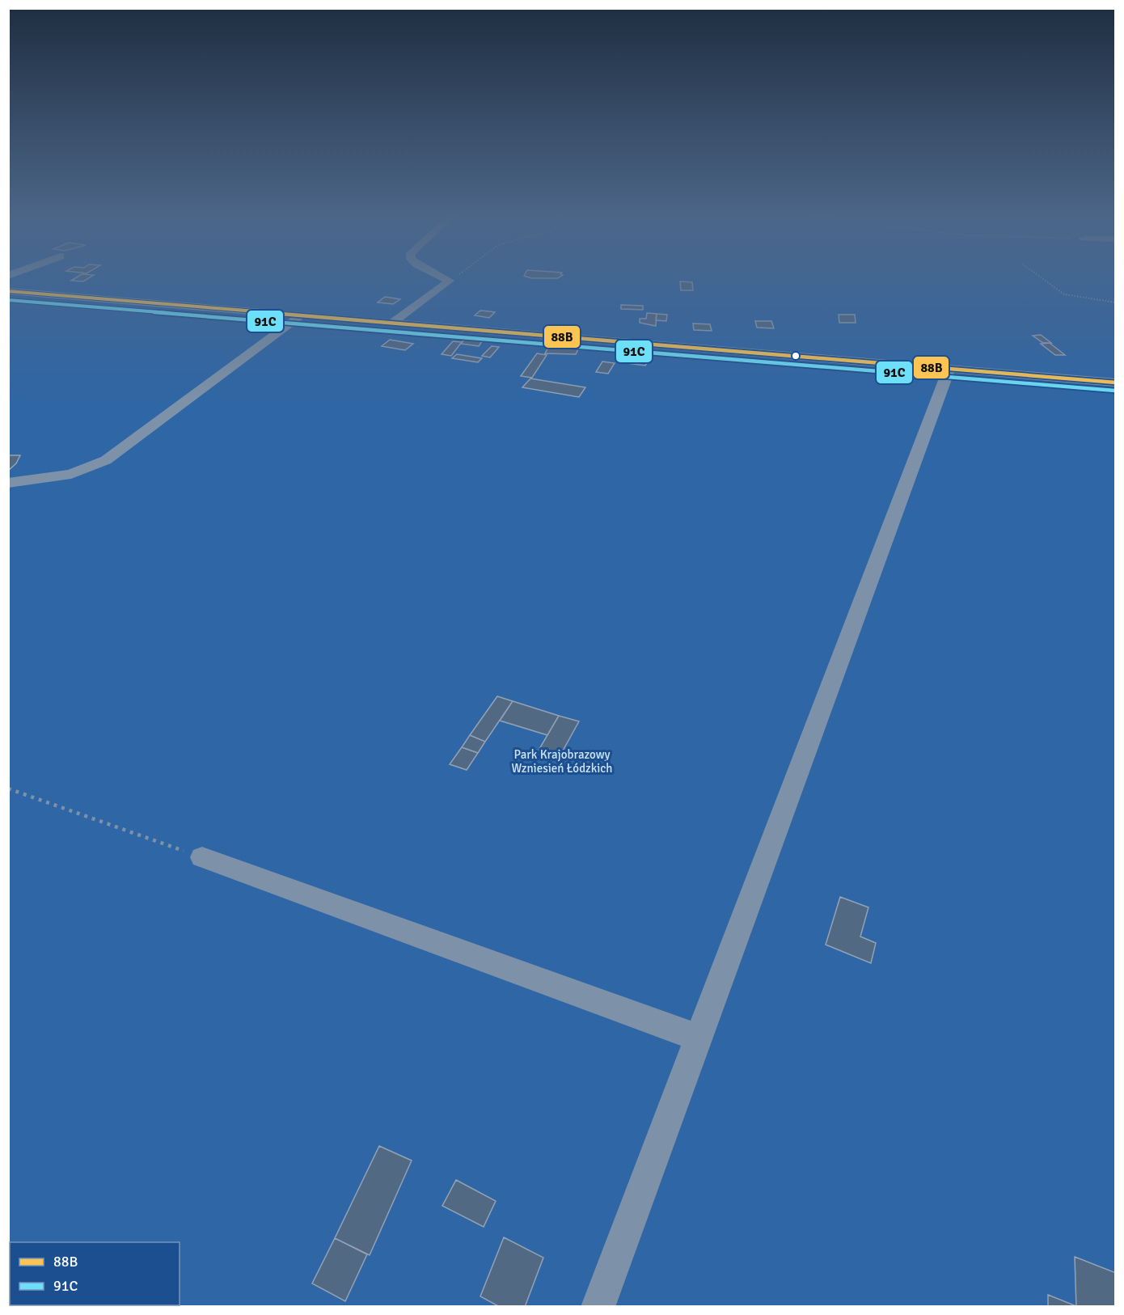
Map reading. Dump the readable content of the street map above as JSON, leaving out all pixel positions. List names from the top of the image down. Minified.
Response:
{"parks":["Park Krajobrazowy Wzniesień Łódzkich"],"lines":["transit line 88B","transit line 91C"],"legend":["88B","91C"]}
